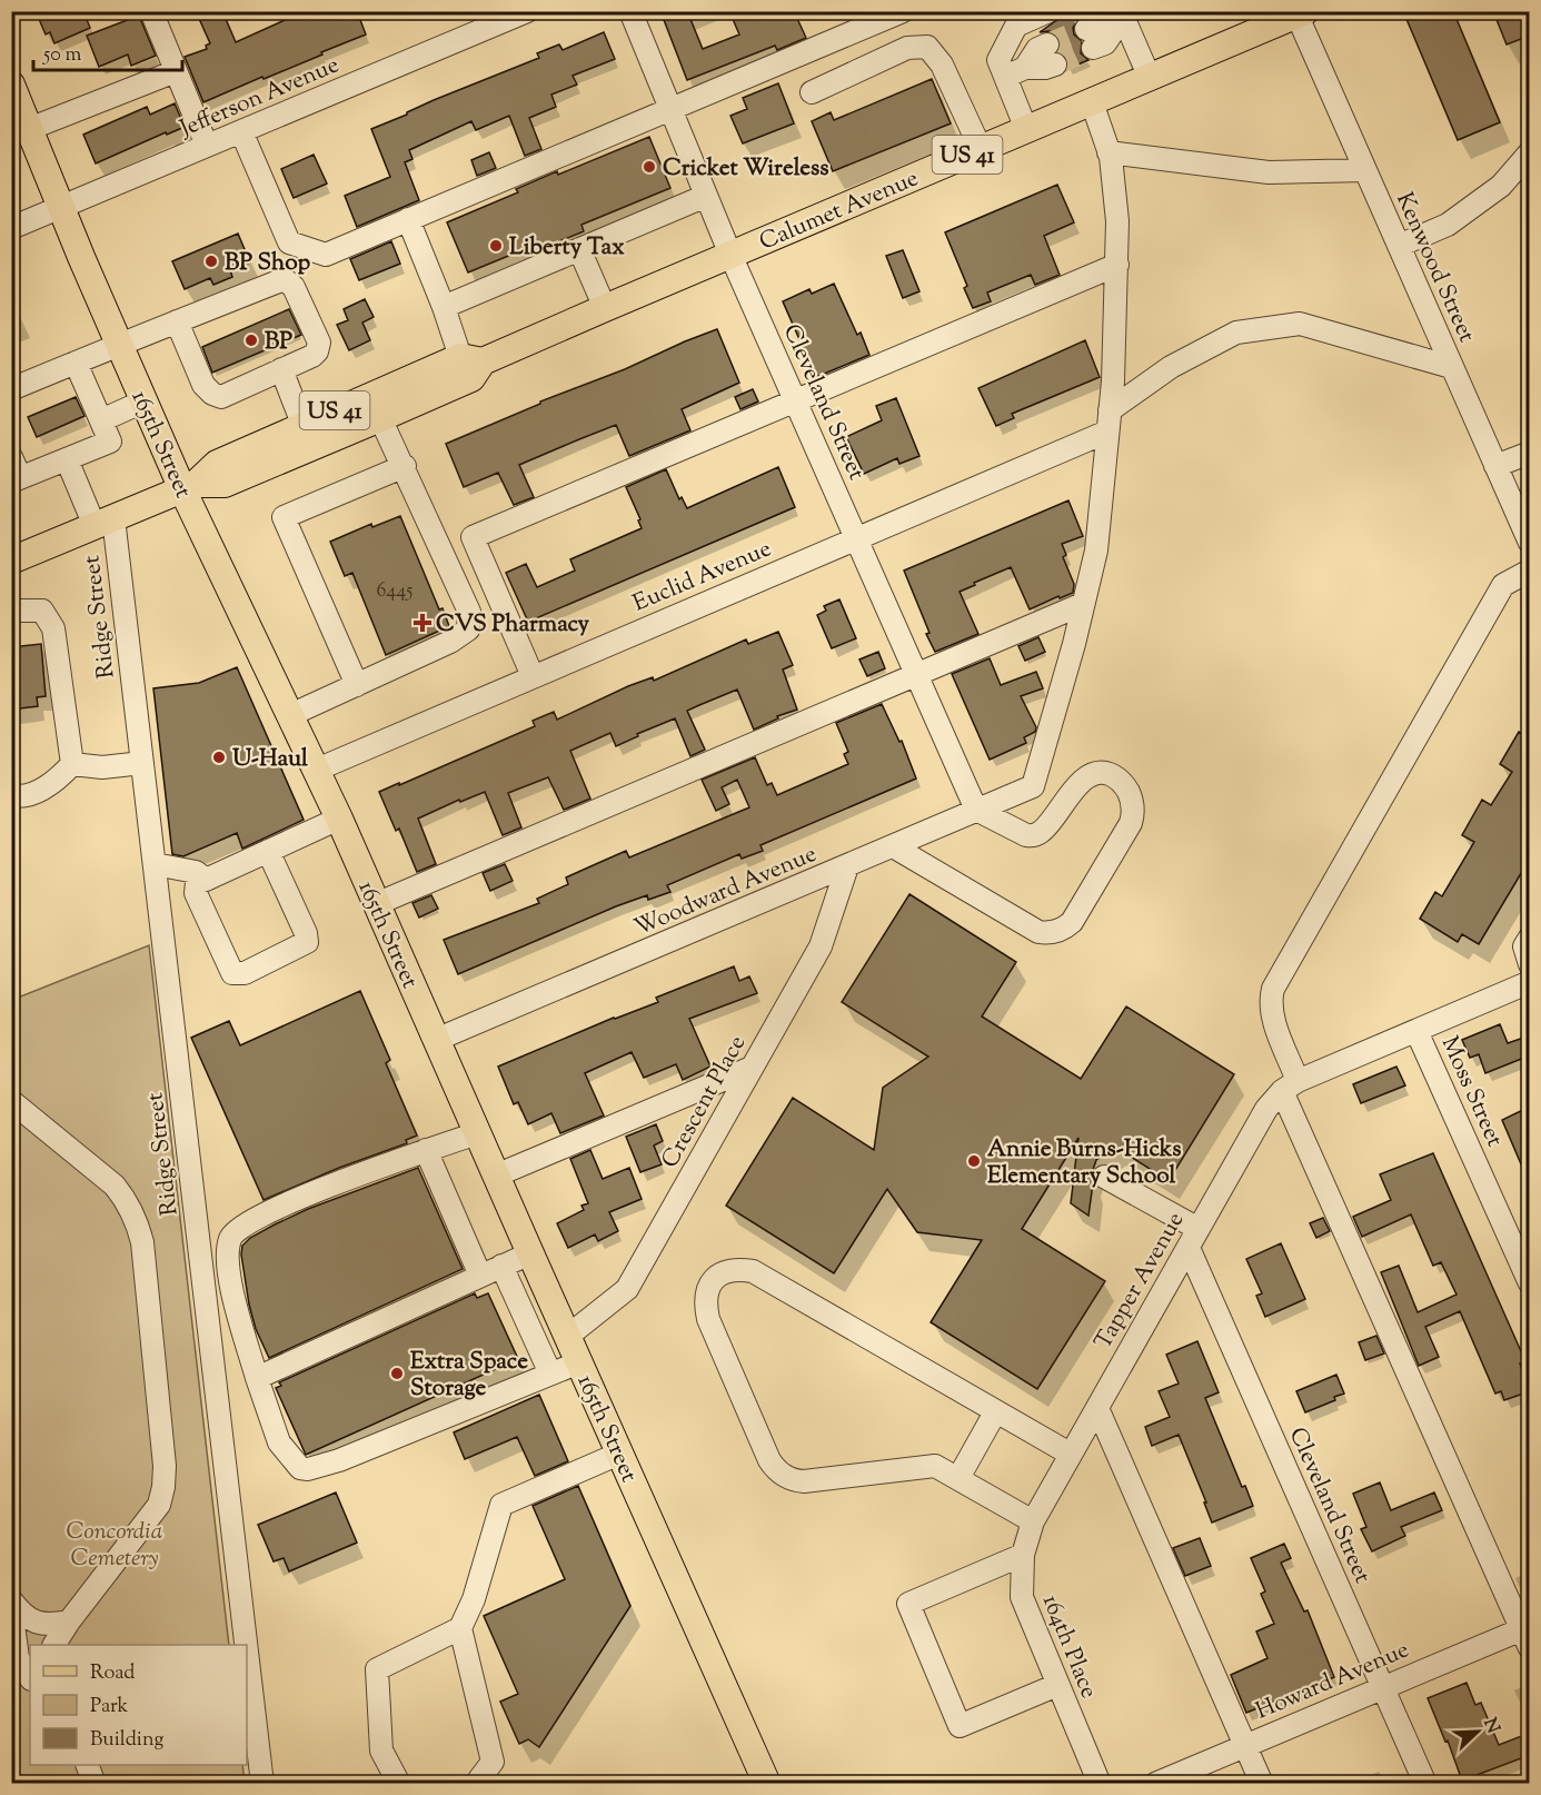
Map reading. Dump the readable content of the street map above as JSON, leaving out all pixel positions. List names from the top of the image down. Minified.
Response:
{"streets":{"main road":["US 41","Calumet Avenue","165th Street"],"street":["Jefferson Avenue","Kenwood Street","Cleveland Street","Euclid Avenue","Ridge Street","Woodward Avenue","Moss Street","Crescent Place","Tapper Avenue","164th Place","Howard Avenue"]},"crossings":[["Jefferson Avenue","165th Street"],["Calumet Avenue","Kenwood Street"],["Calumet Avenue","Cleveland Street"],["Calumet Avenue","165th Street"],["Calumet Avenue","Ridge Street"],["Kenwood Street","Euclid Avenue"],["Cleveland Street","Euclid Avenue"],["Cleveland Street","Woodward Avenue"],["Cleveland Street","Tapper Avenue"],["Cleveland Street","Howard Avenue"],["165th Street","Euclid Avenue"],["165th Street","Woodward Avenue"],["165th Street","Crescent Place"],["Woodward Avenue","Crescent Place"],["Moss Street","Tapper Avenue"],["Tapper Avenue","164th Place"]],"parks":["Concordia Cemetery"],"places":{"other":["Cricket Wireless","Liberty Tax","BP Shop","BP","U-Haul","Annie Burns-Hicks Elementary School","Extra Space Storage"],"health":["CVS Pharmacy"]},"house_numbers":["6445"],"legend":["Road","Park","Building"],"scale_bar":"50 m","north":"top right"}
